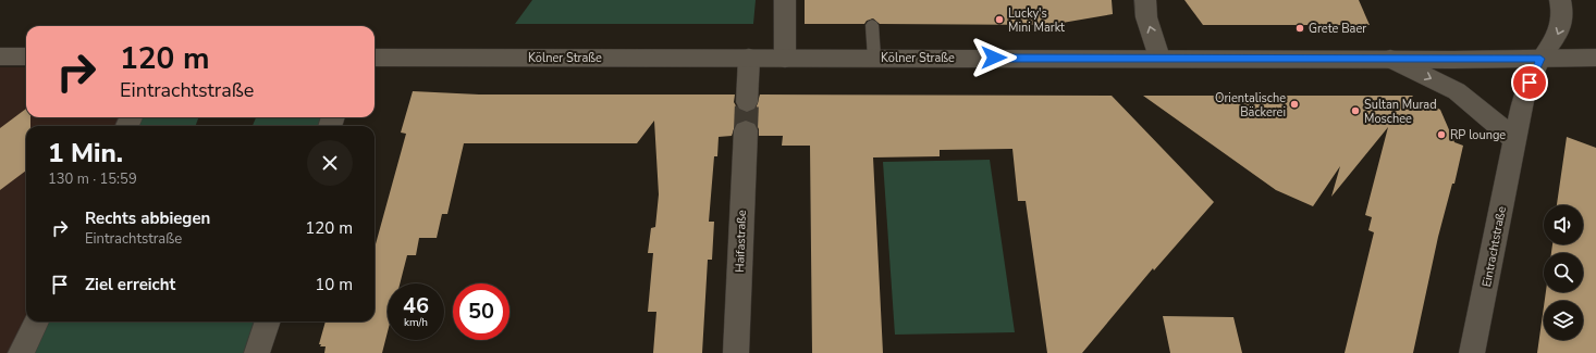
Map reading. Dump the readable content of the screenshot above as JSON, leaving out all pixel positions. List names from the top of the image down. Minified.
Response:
{"streets":{"main road":["Kölner Straße","Haifastraße","Eintrachtstraße"]},"crossings":[["Kölner Straße","Eintrachtstraße"]],"places":["Lucky's Mini Markt","Grete Baer","Orientalische Bäckerei","Sultan Murad Moschee","RP lounge"],"page":{"turn":["120 m","Eintrachtstraße"],"heading":["1 Min.","130 m · 15:59"],"list":[{"name":"Rechts abbiegen","note":"Eintrachtstraße","value":"120 m"},{"name":"Ziel erreicht","value":"10 m"}],"speed":"46 km/h","limit":"50"}}
